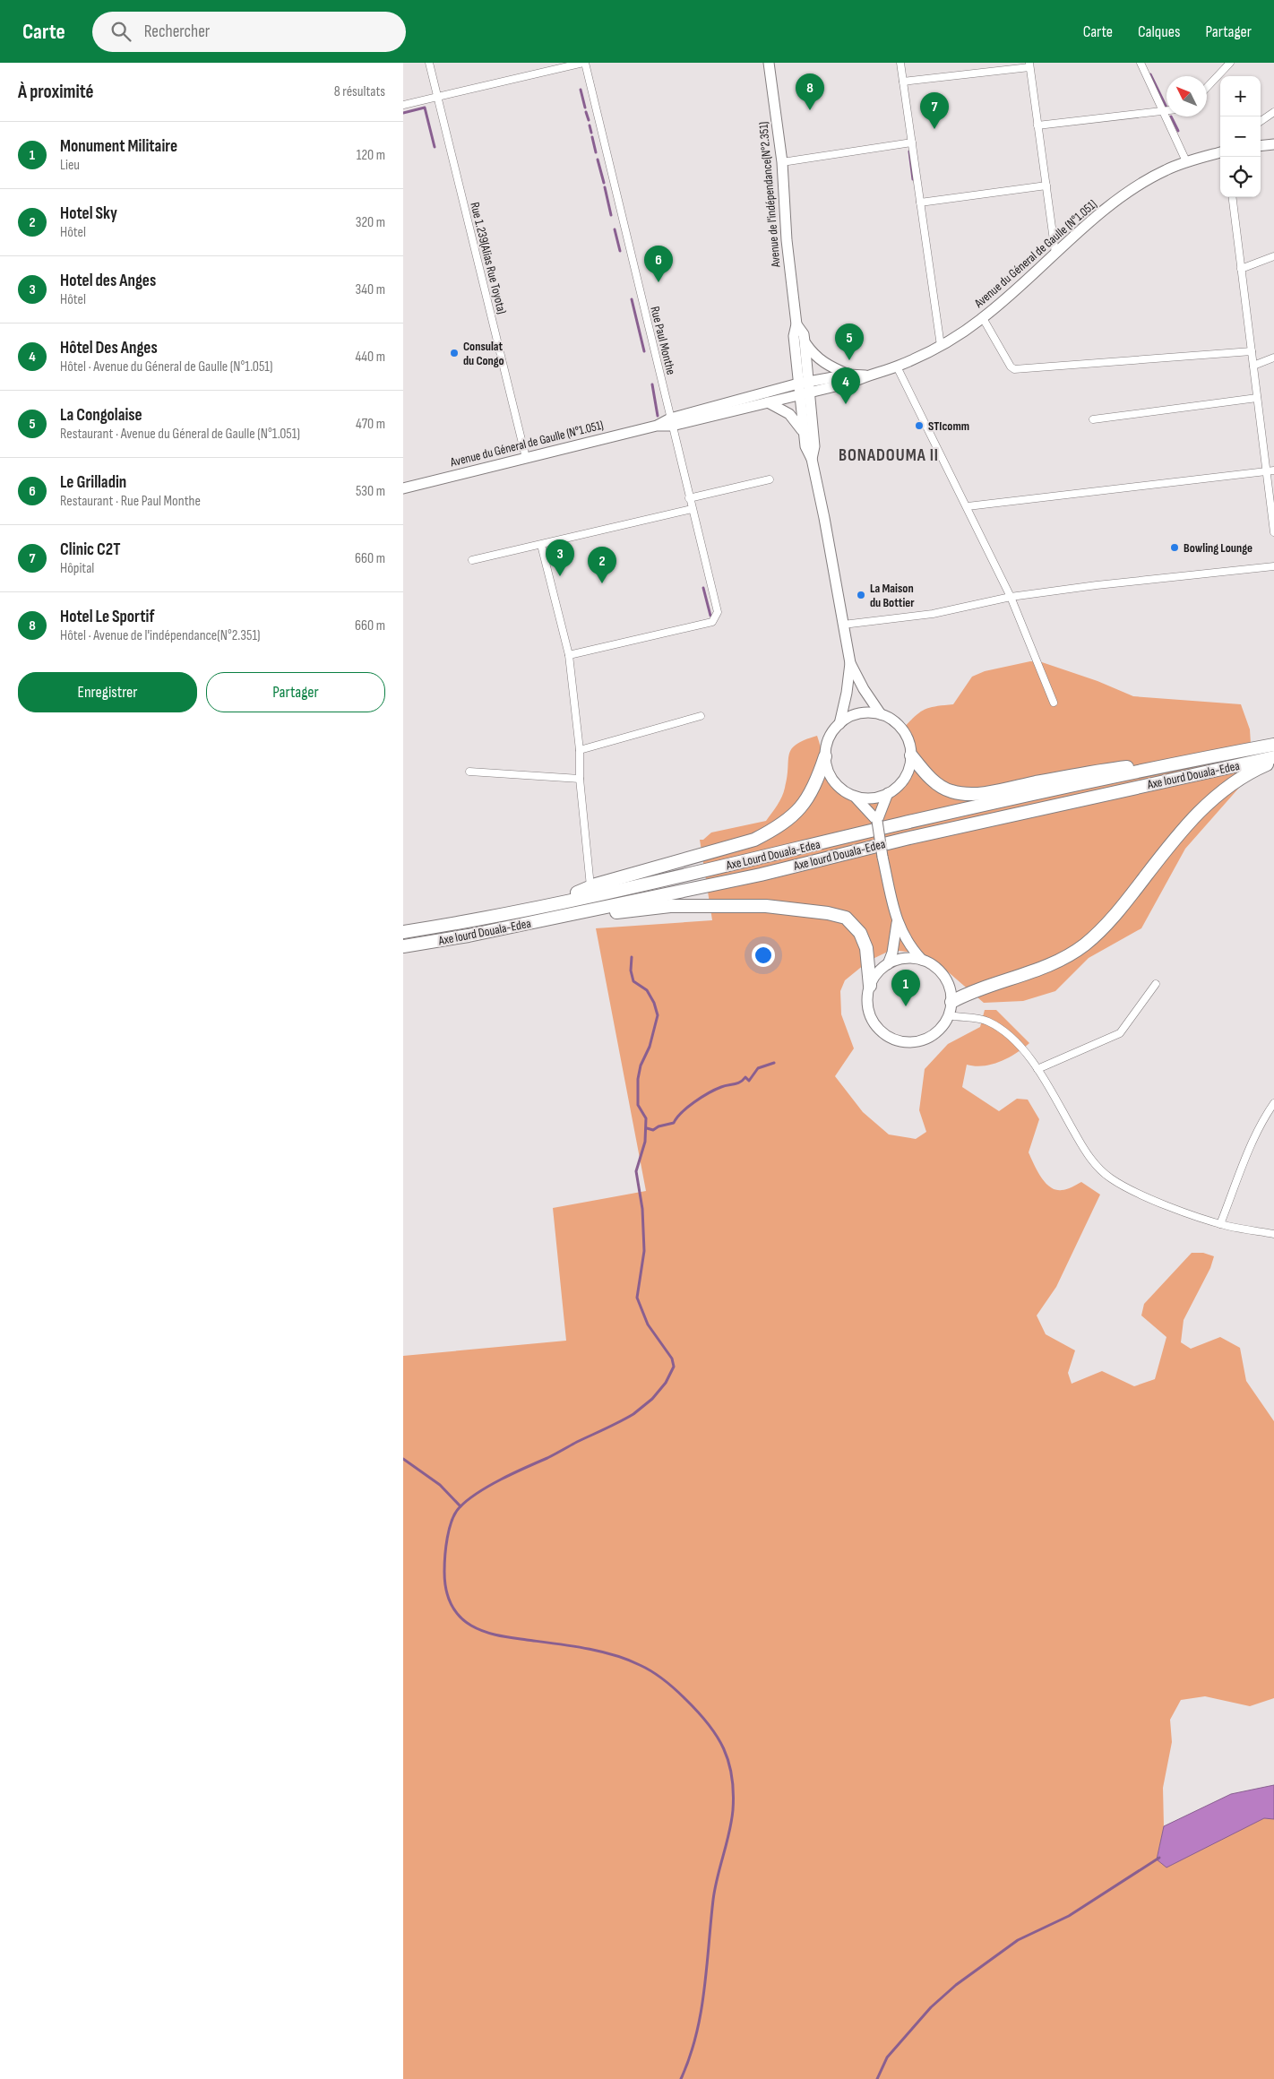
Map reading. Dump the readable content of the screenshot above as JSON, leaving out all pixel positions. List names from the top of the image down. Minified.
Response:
{"streets":{"highway":["Axe lourd Douala-Edea","Axe Lourd Douala-Edea"],"main road":["Avenue de l'indépendance(N°2.351)","Avenue du Géneral de Gaulle (N°1.051)"],"street":["Rue 1.239(Alias Rue Toyota)","Rue Paul Monthe"]},"crossings":[["Avenue de l'indépendance(N°2.351)","Avenue du Géneral de Gaulle (N°1.051)"],["Avenue du Géneral de Gaulle (N°1.051)","Rue 1.239(Alias Rue Toyota)"],["Avenue du Géneral de Gaulle (N°1.051)","Rue Paul Monthe"]],"districts":["BONADOUMA II"],"places":["Consulat du Congo","STIcomm","Bowling Lounge","La Maison du Bottier"],"north":"top left","page":{"header":"Carte","search":"Rechercher","nav":["Carte","Calques","Partager"],"heading":["À proximité","8 résultats"],"pins":["8","7","6","5","4","3","2","1"],"map_buttons":["+","−"],"list":[{"mark":"1","name":"Monument Militaire","note":"Lieu","value":"120 m"},{"mark":"2","name":"Hotel Sky","note":"Hôtel","value":"320 m"},{"mark":"3","name":"Hotel des Anges","note":"Hôtel","value":"340 m"},{"mark":"4","name":"Hôtel Des Anges","note":"Hôtel · Avenue du Géneral de Gaulle (N°1.051)","value":"440 m"},{"mark":"5","name":"La Congolaise","note":"Restaurant · Avenue du Géneral de Gaulle (N°1.051)","value":"470 m"},{"mark":"6","name":"Le Grilladin","note":"Restaurant · Rue Paul Monthe","value":"530 m"},{"mark":"7","name":"Clinic C2T","note":"Hôpital","value":"660 m"},{"mark":"8","name":"Hotel Le Sportif","note":"Hôtel · Avenue de l'indépendance(N°2.351)","value":"660 m"}],"buttons":["Enregistrer","Partager"]}}
